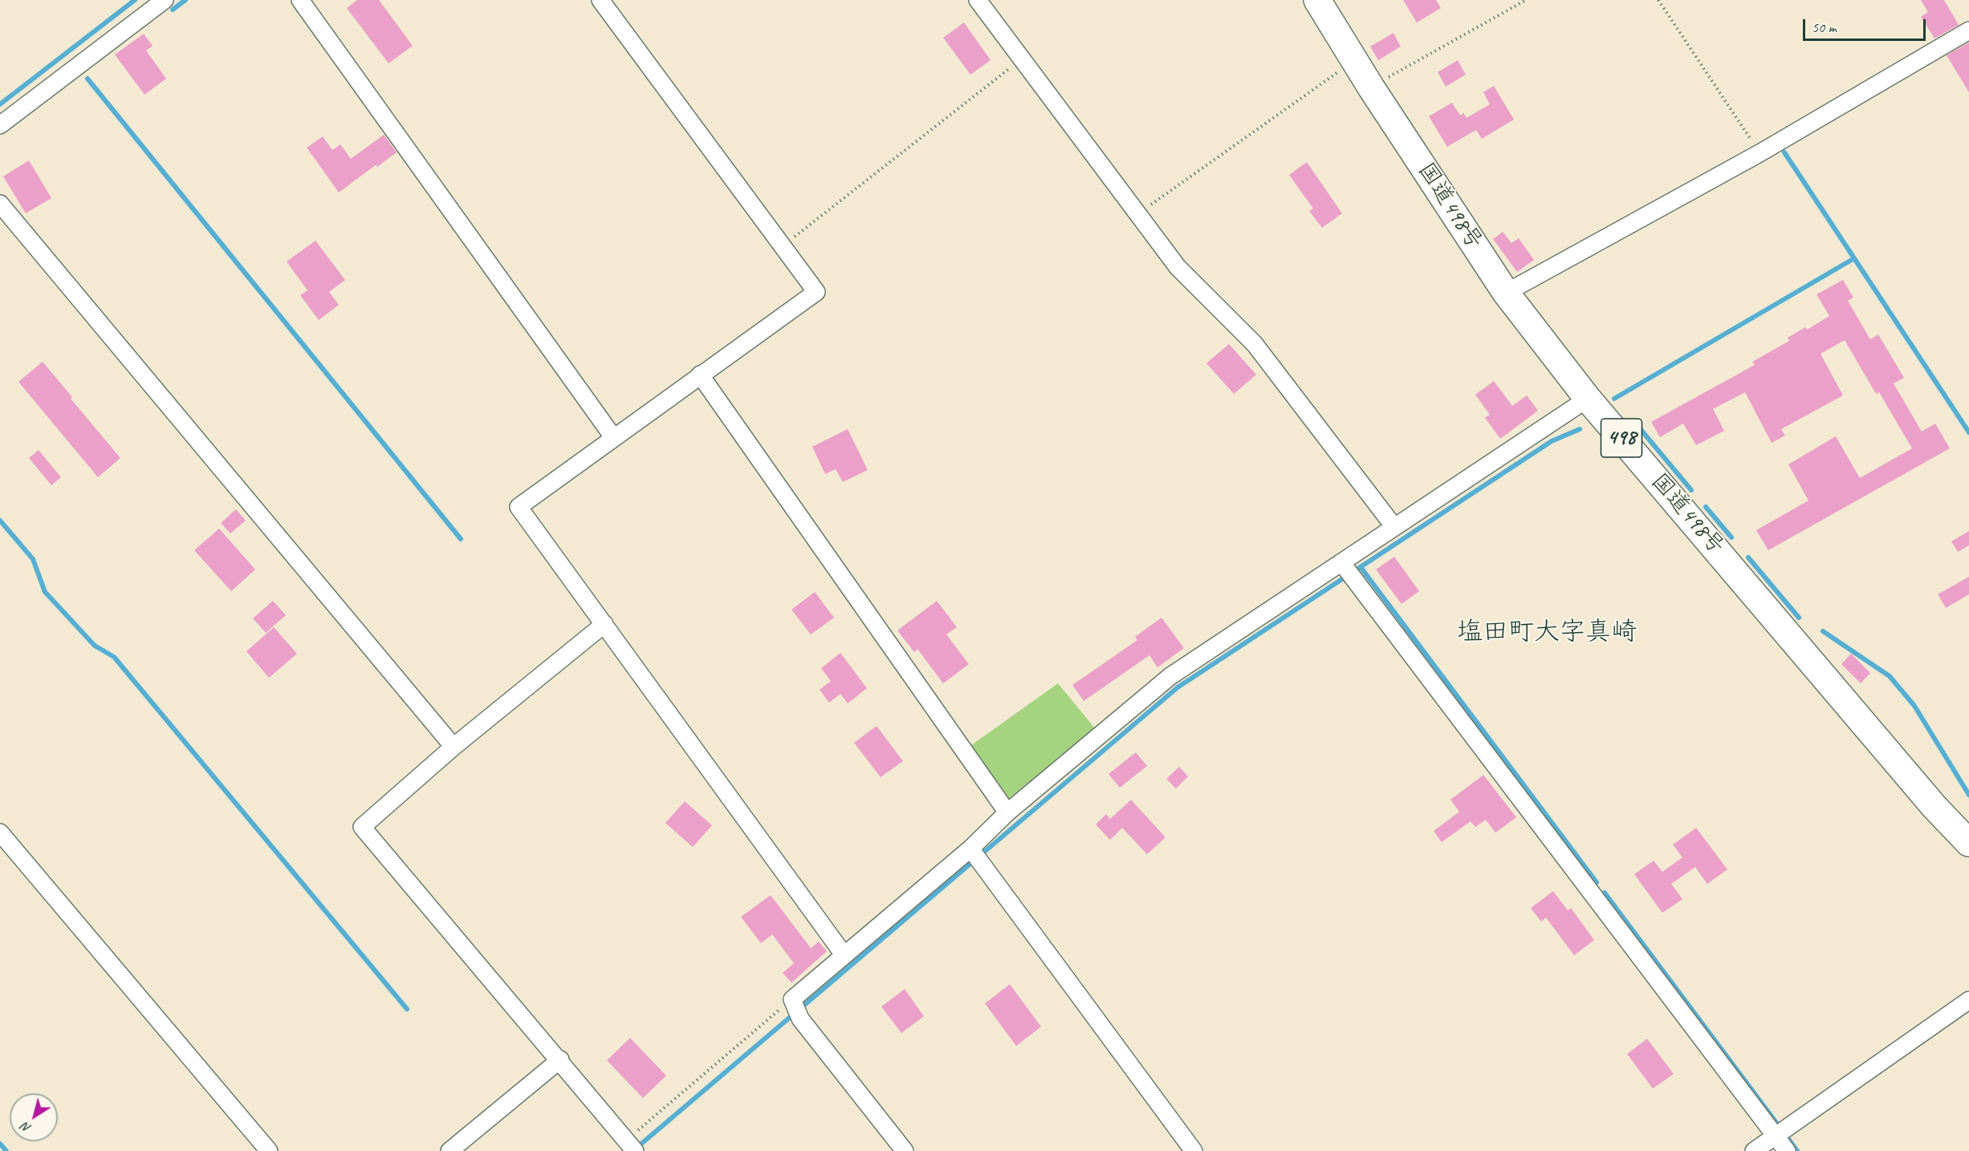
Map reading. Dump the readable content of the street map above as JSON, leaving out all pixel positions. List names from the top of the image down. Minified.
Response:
{"streets":{"highway":["国道498号","498"]},"districts":["塩田町大字真崎"],"scale_bar":"50 m","north":"bottom left"}
